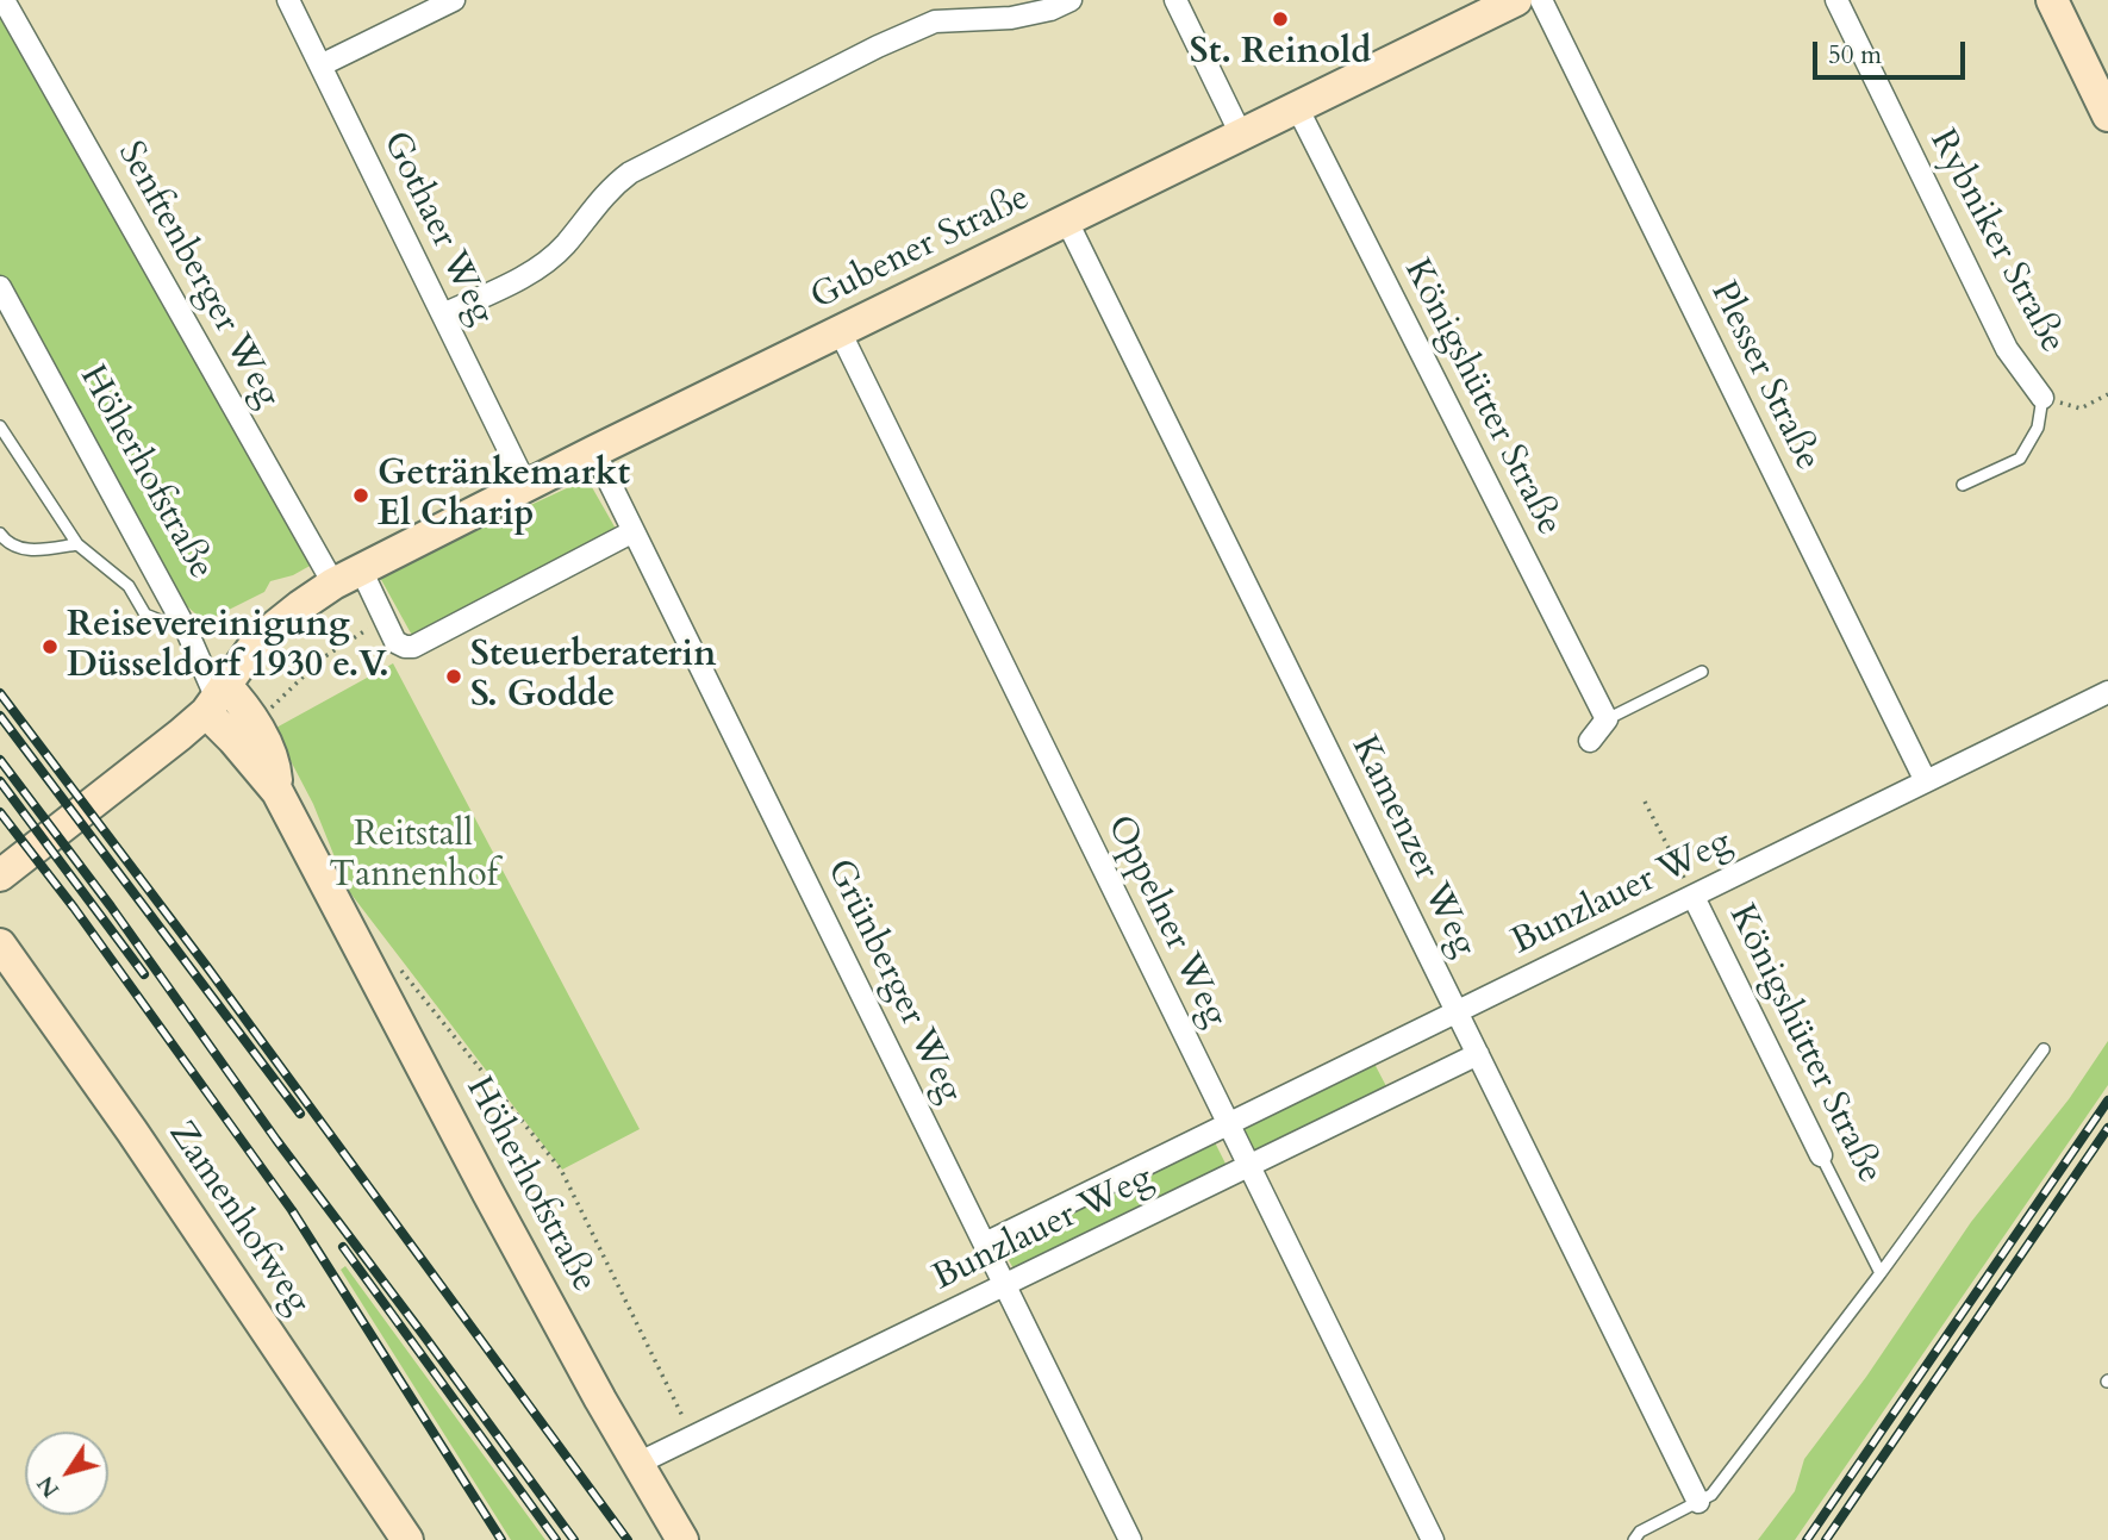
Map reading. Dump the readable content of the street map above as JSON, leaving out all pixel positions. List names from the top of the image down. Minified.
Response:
{"streets":{"street":["Gothaer Weg","Rybniker Straße","Gubener Straße","Senftenberger Weg","Plesser Straße","Königshütter Straße","Höherhofstraße","Kamenzer Weg","Bunzlauer Weg","Oppelner Weg","Grünberger Weg","Zamenhofweg"]},"crossings":[["Gothaer Weg","Gubener Straße"],["Gubener Straße","Senftenberger Weg"],["Gubener Straße","Königshütter Straße"],["Gubener Straße","Höherhofstraße"],["Gubener Straße","Kamenzer Weg"],["Gubener Straße","Oppelner Weg"],["Gubener Straße","Grünberger Weg"],["Plesser Straße","Bunzlauer Weg"],["Königshütter Straße","Bunzlauer Weg"],["Höherhofstraße","Bunzlauer Weg"],["Kamenzer Weg","Bunzlauer Weg"],["Bunzlauer Weg","Oppelner Weg"],["Bunzlauer Weg","Grünberger Weg"]],"parks":["Reitstall Tannenhof"],"places":["St. Reinold","Getränkemarkt El Charip","Reisevereinigung Düsseldorf 1930 e.V.","Steuerberaterin S. Godde"],"scale_bar":"50 m","north":"bottom left"}
